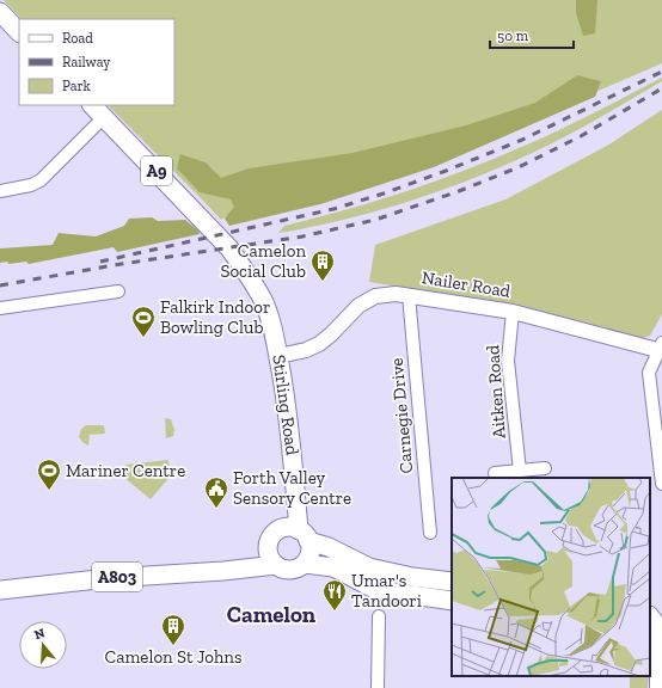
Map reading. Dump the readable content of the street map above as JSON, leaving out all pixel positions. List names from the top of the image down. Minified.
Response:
{"streets":{"main road":["A9","Stirling Road","A803"],"street":["Nailer Road","Aitken Road","Carnegie Drive"]},"crossings":[["Nailer Road","Aitken Road"],["Nailer Road","Stirling Road"],["Nailer Road","Carnegie Drive"],["Stirling Road","A803"]],"districts":["Camelon"],"places":{"building":["Camelon Social Club","Camelon St Johns"],"sports":["Falkirk Indoor Bowling Club","Mariner Centre"],"public building":["Forth Valley Sensory Centre"],"restaurant":["Umar's Tandoori"]},"legend":["Road","Railway","Park"],"scale_bar":"50 m","north":"top"}
